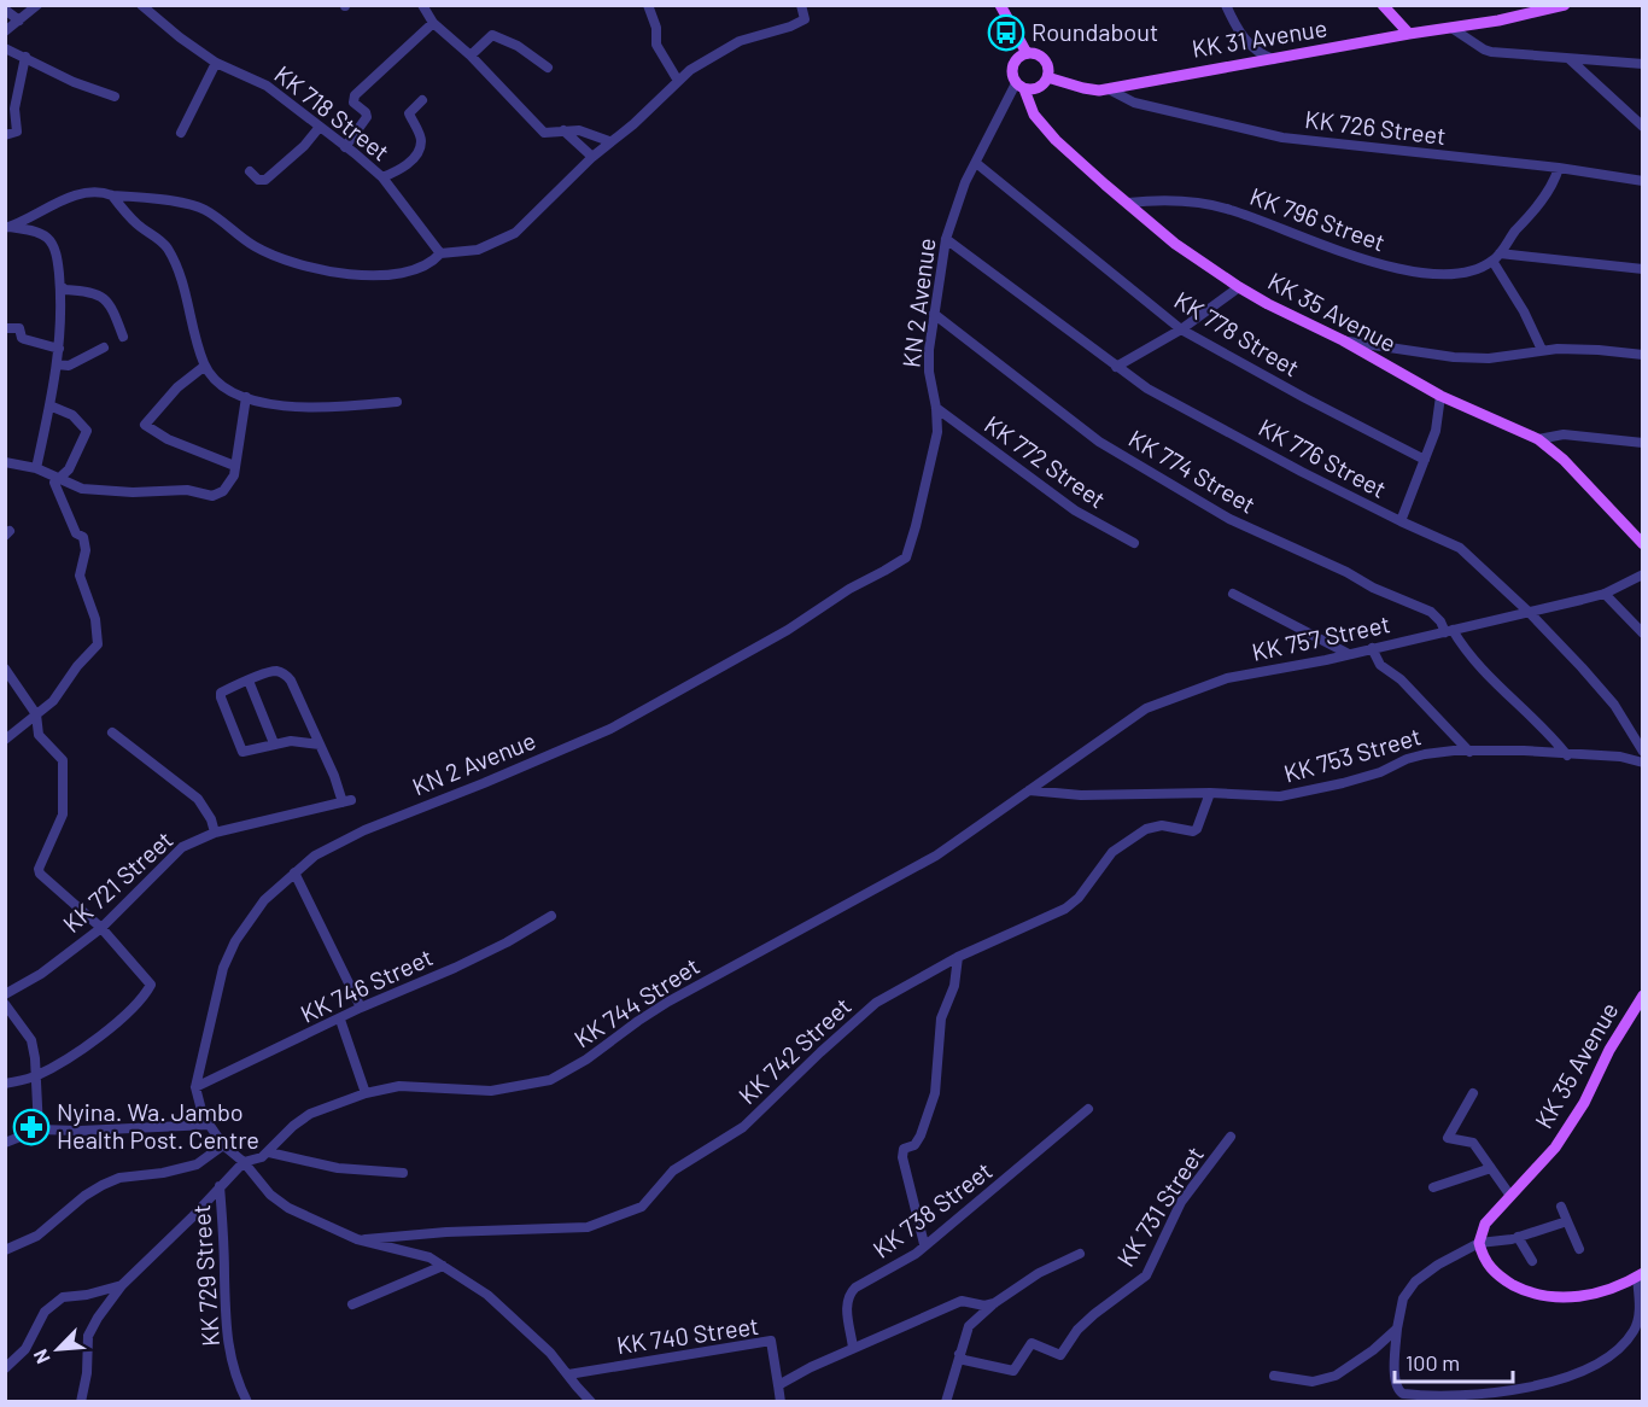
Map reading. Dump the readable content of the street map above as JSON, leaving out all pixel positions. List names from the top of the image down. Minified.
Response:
{"streets":{"main road":["KK 31 Avenue","KK 35 Avenue"],"street":["KK 718 Street","KK 726 Street","KK 796 Street","KN 2 Avenue","KK 778 Street","KK 776 Street","KK 772 Street","KK 774 Street","KK 757 Street","KK 753 Street","KK 721 Street","KK 746 Street","KK 744 Street","KK 742 Street","KK 731 Street","KK 738 Street","KK 729 Street","KK 740 Street"]},"crossings":[["KK 31 Avenue","KK 726 Street"],["KK 31 Avenue","KN 2 Avenue"],["KK 31 Avenue","KK 35 Avenue"],["KK 796 Street","KK 35 Avenue"],["KN 2 Avenue","KK 35 Avenue"],["KN 2 Avenue","KK 778 Street"],["KN 2 Avenue","KK 776 Street"],["KN 2 Avenue","KK 772 Street"],["KN 2 Avenue","KK 774 Street"],["KN 2 Avenue","KK 746 Street"],["KK 776 Street","KK 757 Street"],["KK 774 Street","KK 757 Street"],["KK 774 Street","KK 753 Street"],["KK 757 Street","KK 753 Street"],["KK 757 Street","KK 744 Street"],["KK 753 Street","KK 744 Street"],["KK 753 Street","KK 742 Street"]],"places":{"bus stop":["Roundabout"],"pharmacy":["Nyina. Wa. Jambo Health Post. Centre"]},"scale_bar":"100 m","north":"bottom left"}
